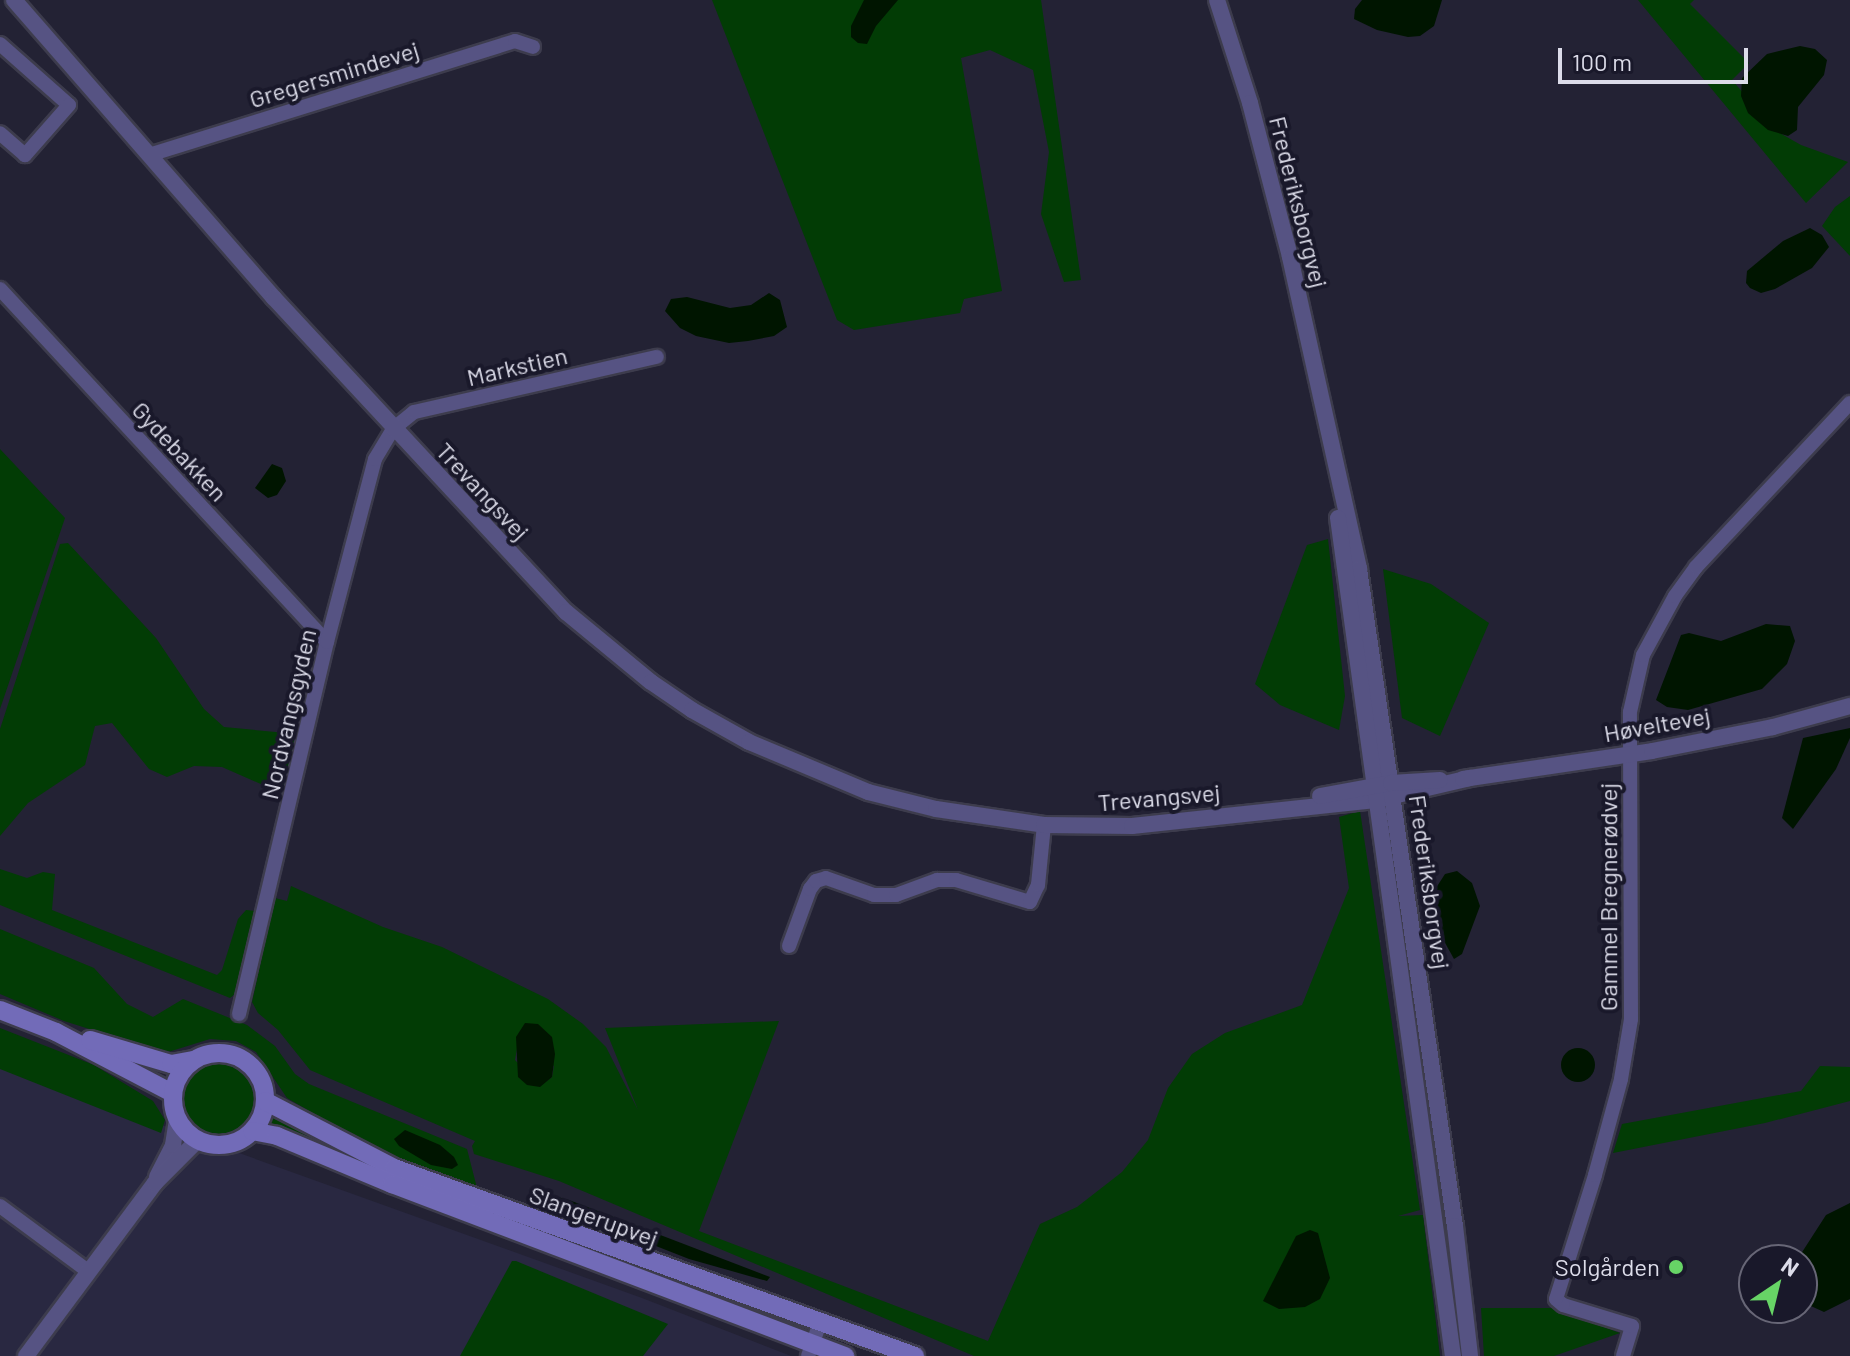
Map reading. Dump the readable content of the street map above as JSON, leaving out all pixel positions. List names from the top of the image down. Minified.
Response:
{"streets":{"main road":["Slangerupvej"],"street":["Gregersmindevej","Frederiksborgvej","Markstien","Gydebakken","Trevangsvej","Nordvangsgyden","Høveltevej","Gammel Bregnerødvej"]},"crossings":[["Gregersmindevej","Trevangsvej"],["Frederiksborgvej","Trevangsvej"],["Frederiksborgvej","Høveltevej"],["Markstien","Trevangsvej"],["Markstien","Nordvangsgyden"],["Gydebakken","Nordvangsgyden"],["Trevangsvej","Nordvangsgyden"],["Trevangsvej","Høveltevej"],["Høveltevej","Gammel Bregnerødvej"]],"places":["Solgården"],"scale_bar":"100 m","north":"top right"}
